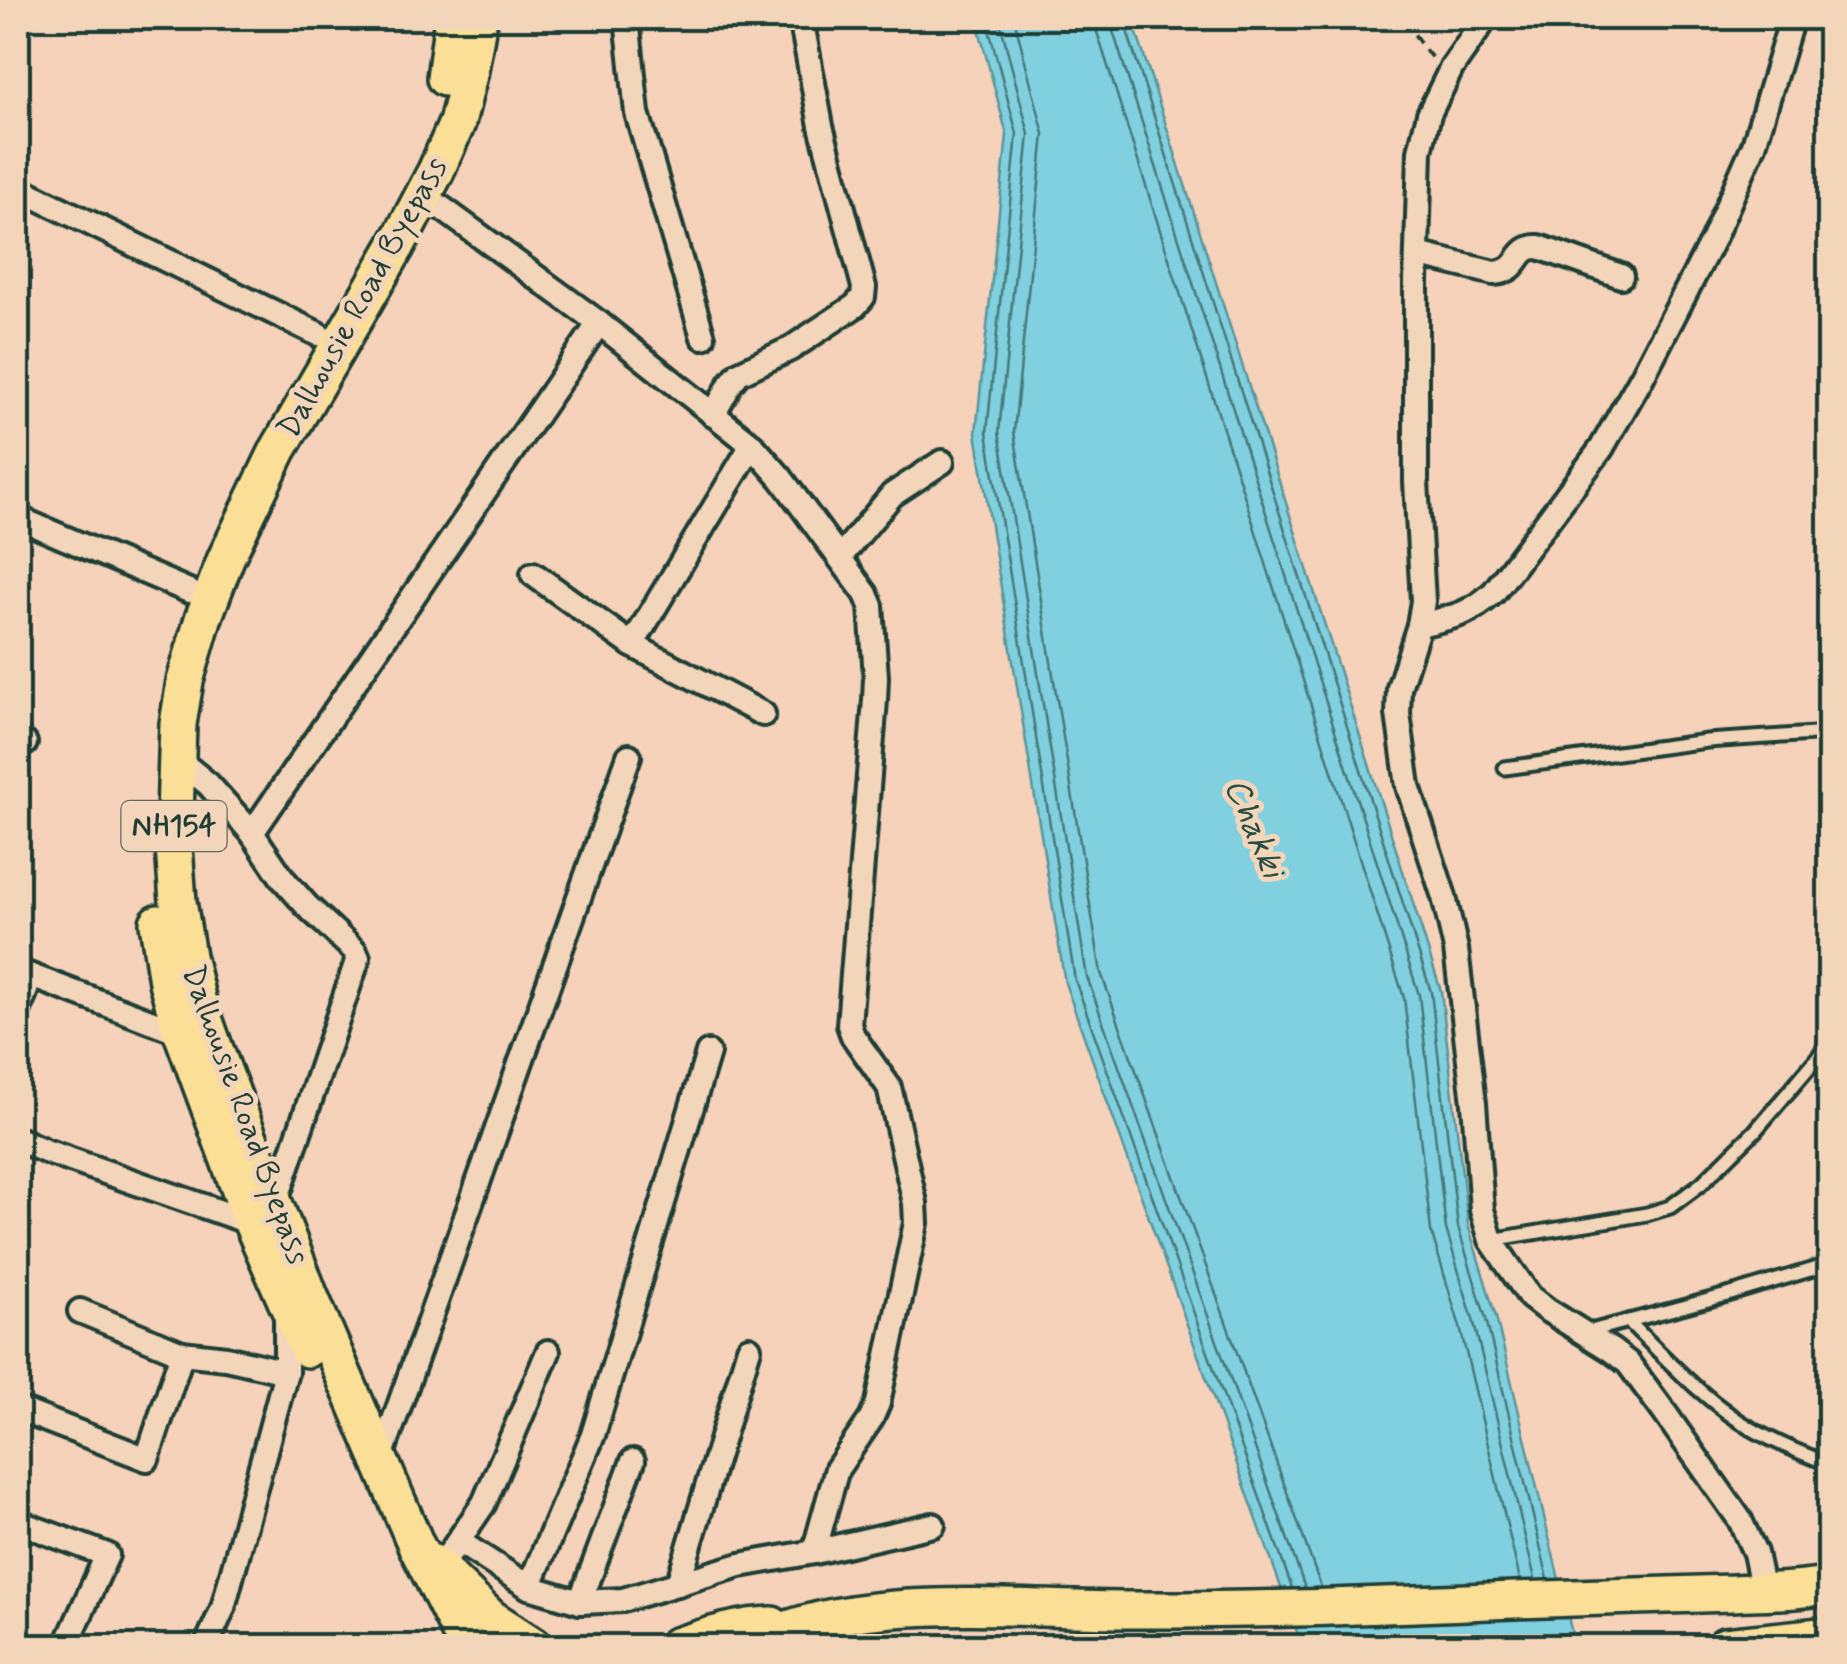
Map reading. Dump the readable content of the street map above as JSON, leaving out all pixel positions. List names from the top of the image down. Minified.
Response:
{"streets":{"highway":["Dalhousie Road Byepass","NH154"]},"crossings":[["Dalhousie Road Byepass","NH154"]],"water":["Chakki"]}
